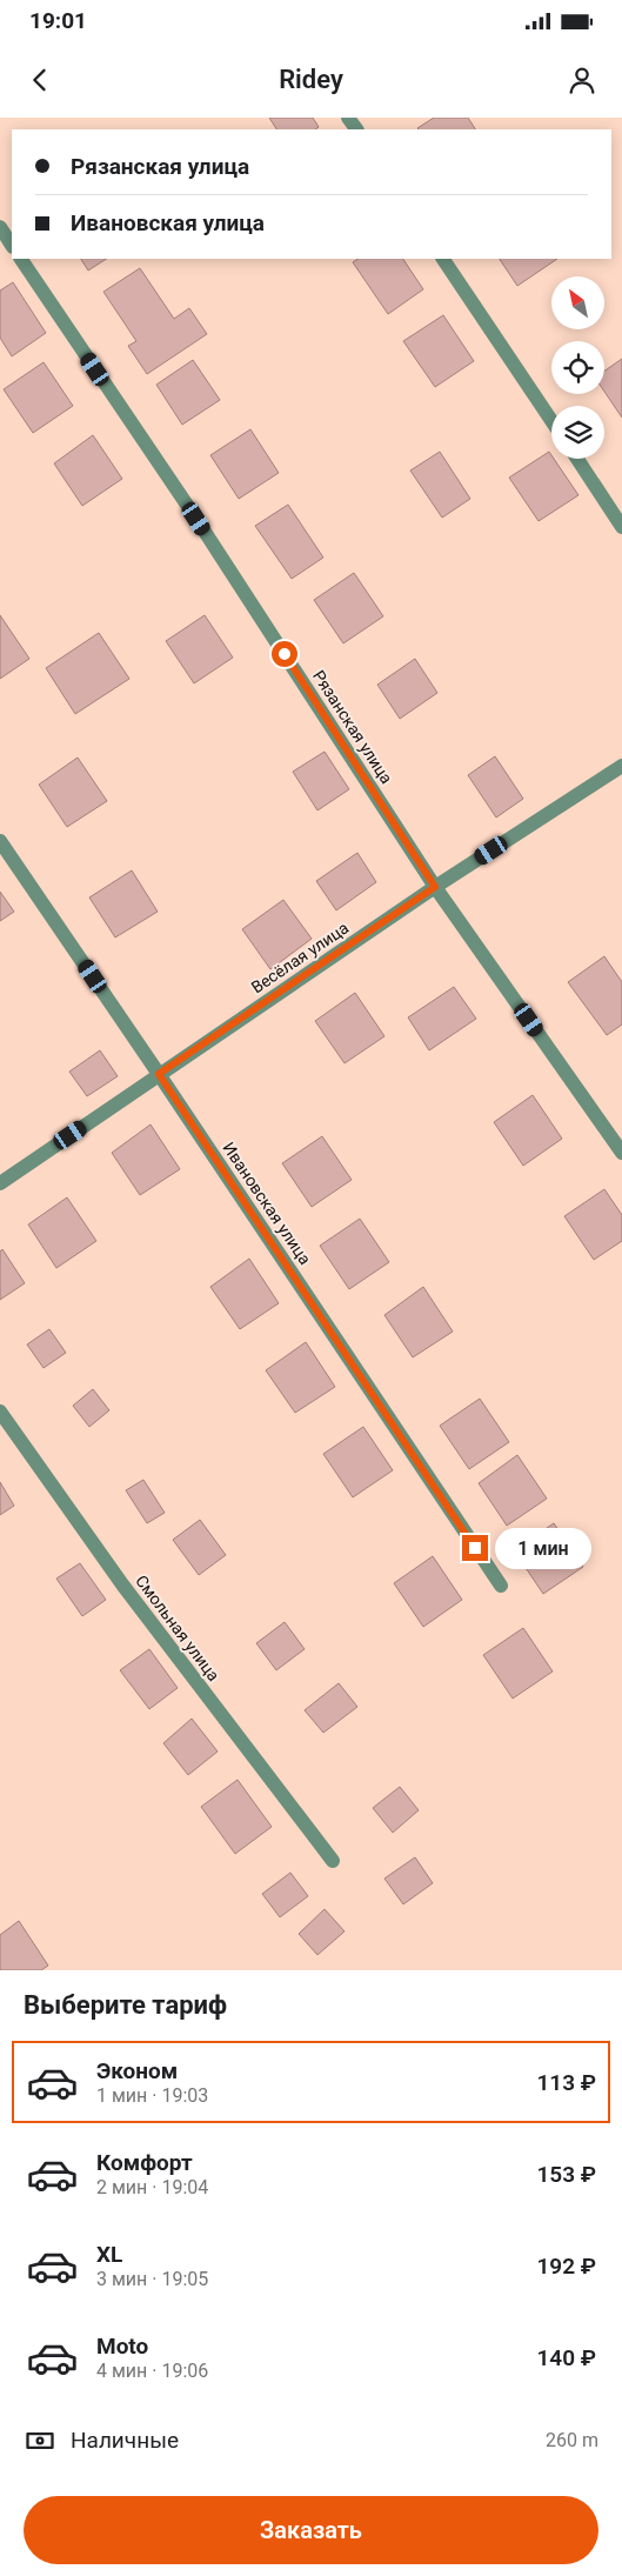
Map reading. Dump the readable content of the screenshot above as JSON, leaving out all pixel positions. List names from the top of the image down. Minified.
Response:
{"streets":{"street":["Рязанская улица","Весёлая улица","Ивановская улица","Смольная улица"]},"crossings":[["Рязанская улица","Весёлая улица"],["Весёлая улица","Ивановская улица"]],"north":"top left","page":{"status":"19:01","header":"Ridey","banner":["Рязанская улица","Ивановская улица"],"bubble":"1 мин","heading":"Выберите тариф","list":[{"name":"Эконом","note":"1 мин · 19:03","value":"113 ₽"},{"name":"Комфорт","note":"2 мин · 19:04","value":"153 ₽"},{"name":"XL","note":"3 мин · 19:05","value":"192 ₽"},{"name":"Moto","note":"4 мин · 19:06","value":"140 ₽"}],"pay":["Наличные","260 m"],"buttons":"Заказать"}}
